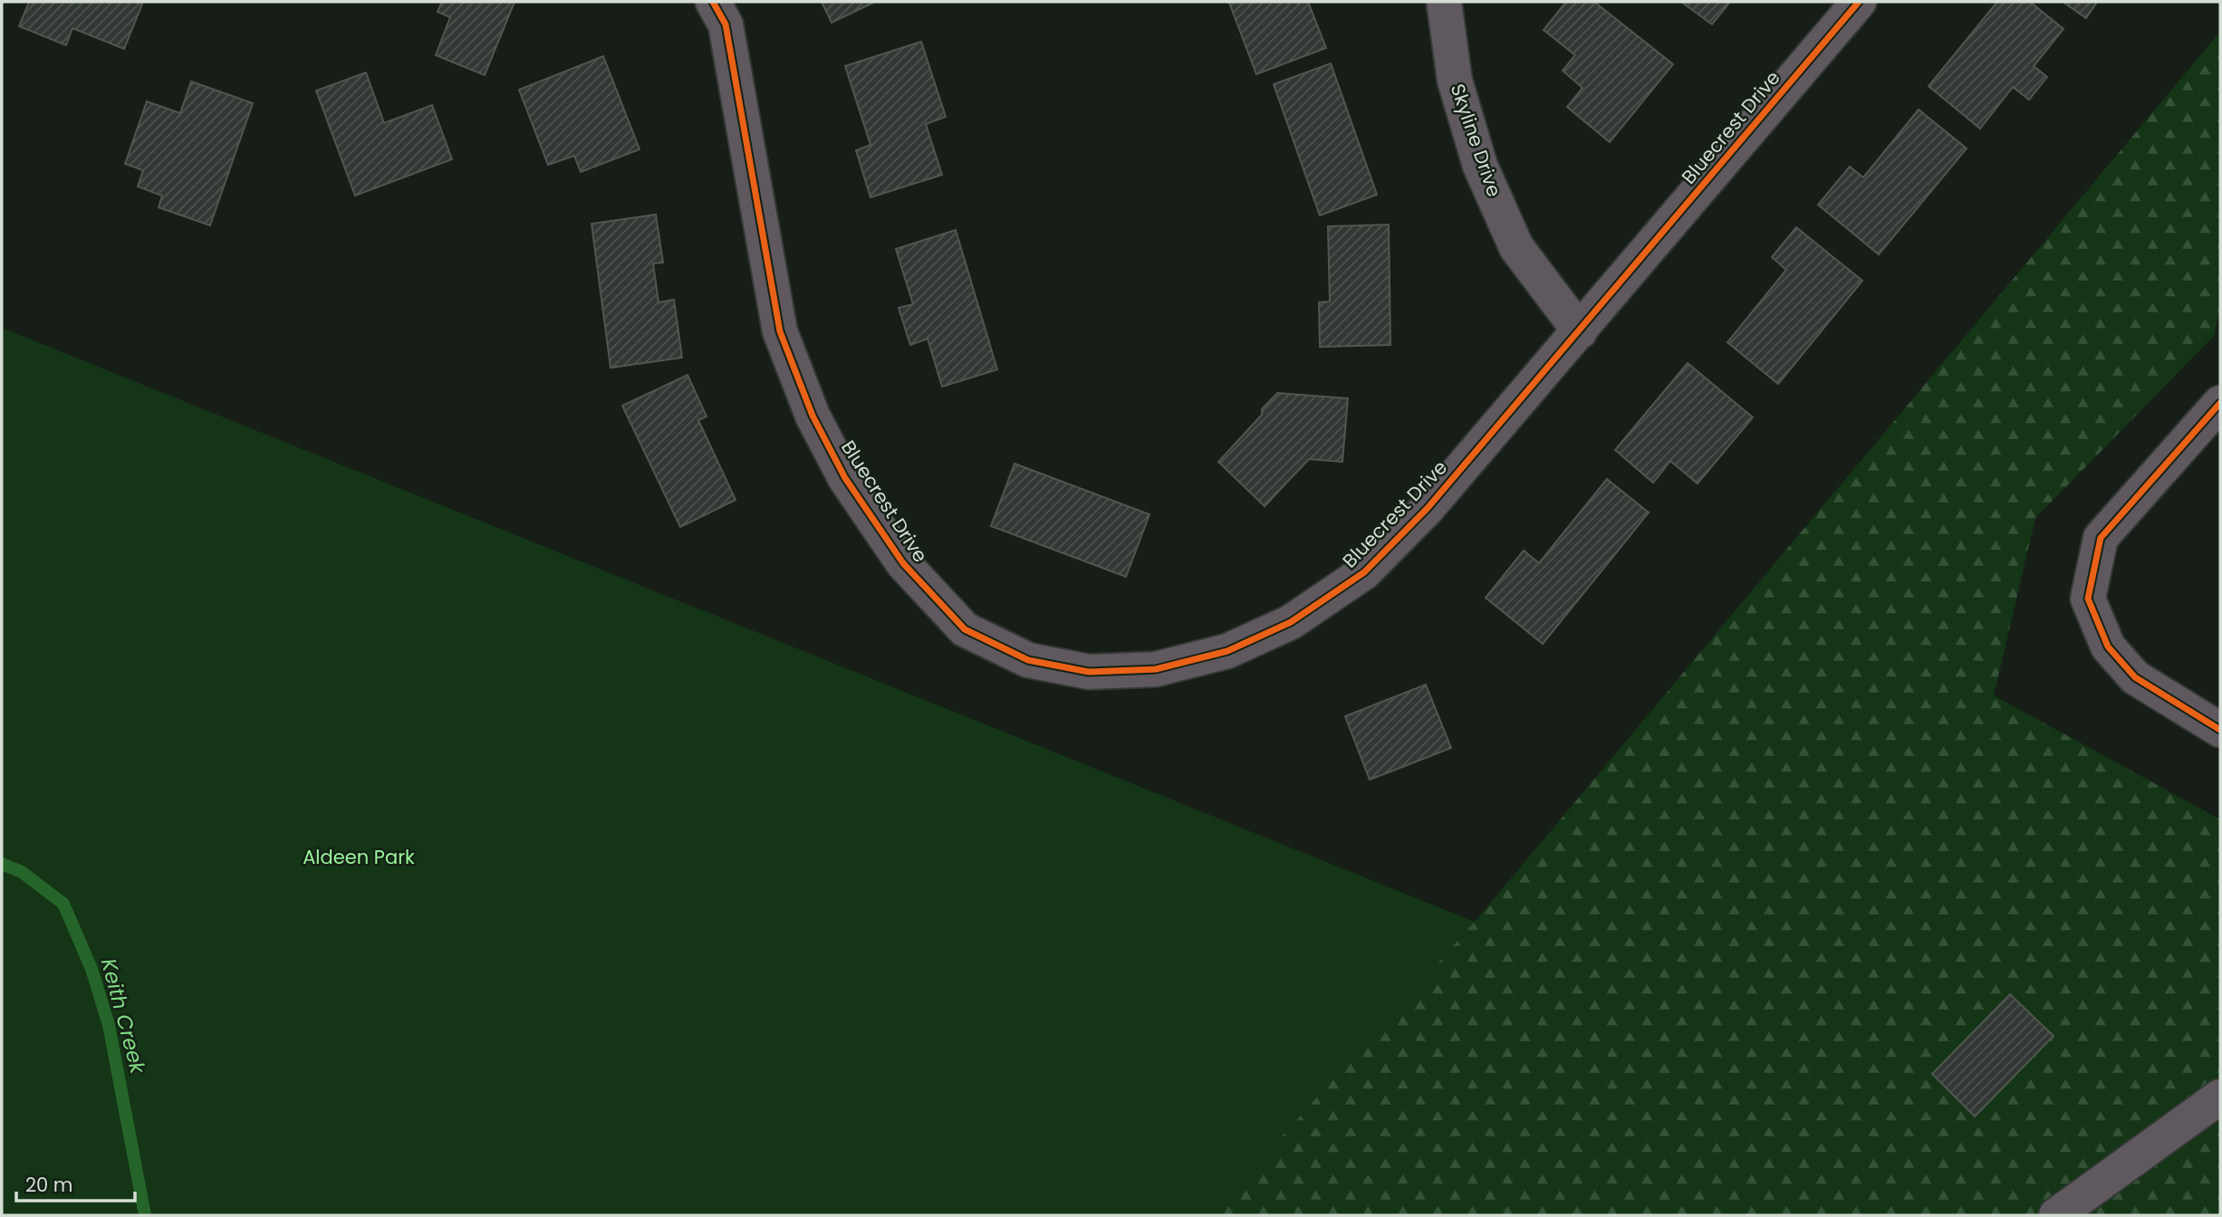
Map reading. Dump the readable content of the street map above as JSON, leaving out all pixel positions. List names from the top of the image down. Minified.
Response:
{"streets":{"street":["Bluecrest Drive","Skyline Drive"]},"crossings":[["Bluecrest Drive","Skyline Drive"]],"water":["Keith Creek"],"parks":["Aldeen Park"],"scale_bar":"20 m"}
